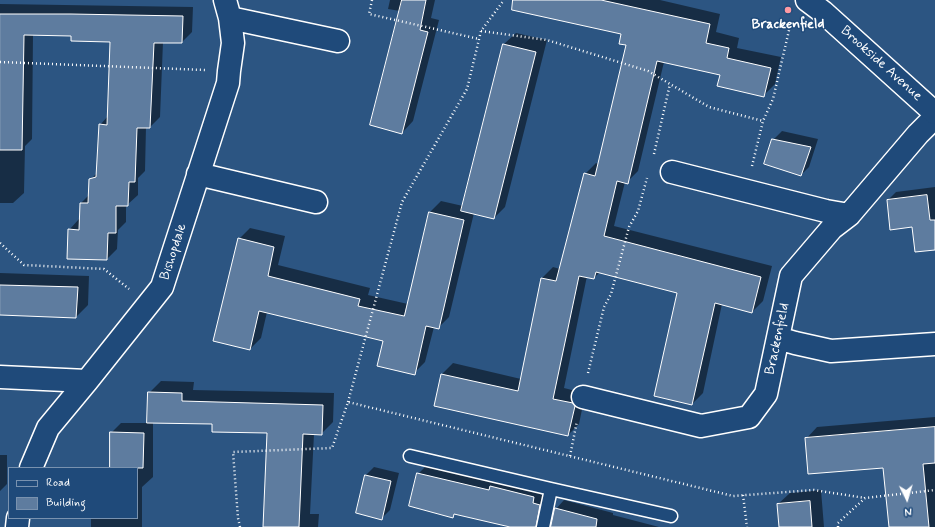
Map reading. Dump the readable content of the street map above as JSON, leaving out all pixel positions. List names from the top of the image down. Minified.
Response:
{"streets":{"street":["Brookside Avenue","Bishopdale","Brackenfield"]},"places":["Brackenfield"],"legend":["Road","Building"],"north":"bottom"}
